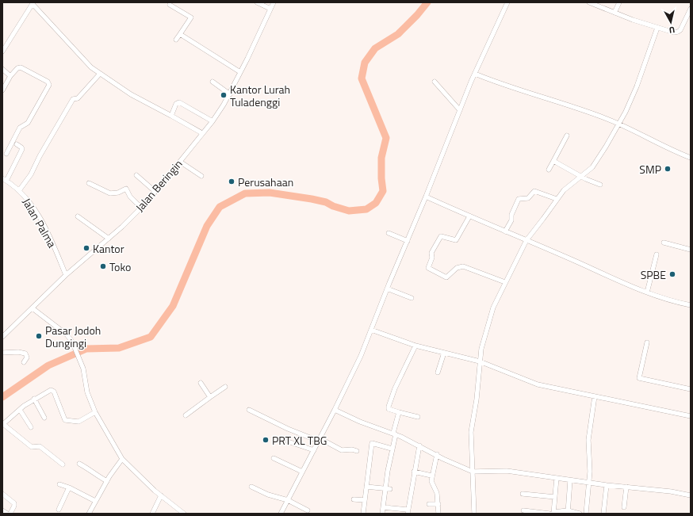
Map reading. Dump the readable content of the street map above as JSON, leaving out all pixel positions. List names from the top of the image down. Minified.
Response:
{"streets":{"street":["Jalan Beringin","Jalan Palma"]},"crossings":[["Jalan Beringin","Jalan Palma"]],"places":["Kantor Lurah Tuladenggi","SMP","Perusahaan","Kantor","Toko","SPBE","Pasar Jodoh Dungingi","PRT XL TBG"],"north":"bottom"}
